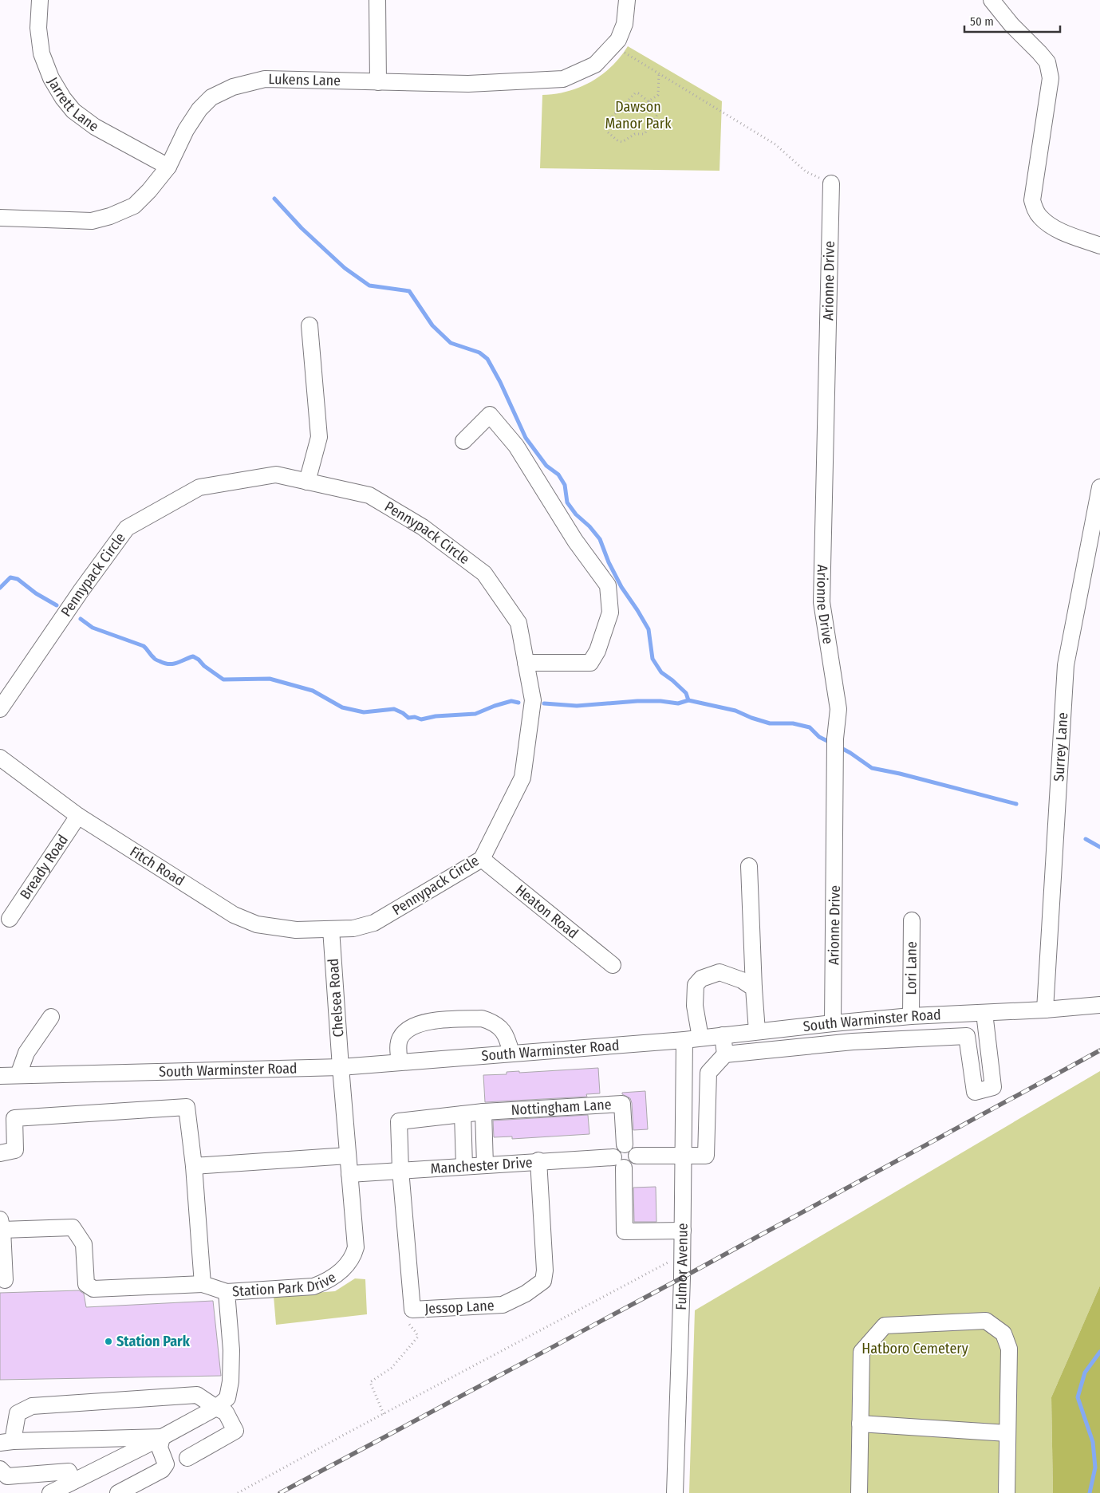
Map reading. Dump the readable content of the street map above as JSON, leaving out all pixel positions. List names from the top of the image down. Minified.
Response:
{"streets":{"street":["Lukens Lane","Jarrett Lane","Arionne Drive","Pennypack Circle","Surrey Lane","Fitch Road","Bready Road","Heaton Road","Lori Lane","Chelsea Road","South Warminster Road","Nottingham Lane","Manchester Drive","Fulmor Avenue","Station Park Drive","Jessop Lane"]},"crossings":[["Lukens Lane","Jarrett Lane"],["Arionne Drive","South Warminster Road"],["Pennypack Circle","Fitch Road"],["Pennypack Circle","Heaton Road"],["Pennypack Circle","Chelsea Road"],["Surrey Lane","South Warminster Road"],["Fitch Road","Bready Road"],["Fitch Road","Chelsea Road"],["Lori Lane","South Warminster Road"],["Chelsea Road","South Warminster Road"],["Chelsea Road","Station Park Drive"],["South Warminster Road","Fulmor Avenue"],["South Warminster Road","Station Park Drive"],["Nottingham Lane","Manchester Drive"],["Manchester Drive","Station Park Drive"],["Manchester Drive","Jessop Lane"]],"parks":["Dawson Manor Park","Hatboro Cemetery"],"places":["Station Park"],"scale_bar":"50 m"}
